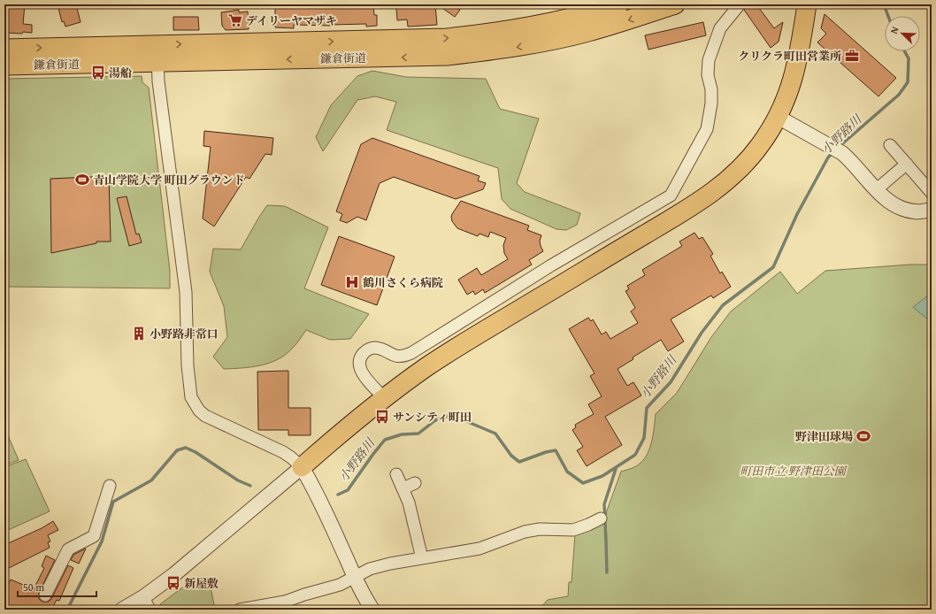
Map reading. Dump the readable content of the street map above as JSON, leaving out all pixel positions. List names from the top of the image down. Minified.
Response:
{"streets":{"main road":["鎌倉街道"]},"water":["小野路川"],"parks":["町田市立 野津田公園"],"places":{"supermarket":["デイリーヤマザキ"],"office":["クリクラ町田営業所"],"bus stop":["湯船","サンシティ町田","新屋敷"],"sports":["青山学院大学 町田グラウンド","野津田球場"],"hospital":["鶴川さくら病院"],"building":["小野路非常口"]},"scale_bar":"50 m","north":"top left"}
